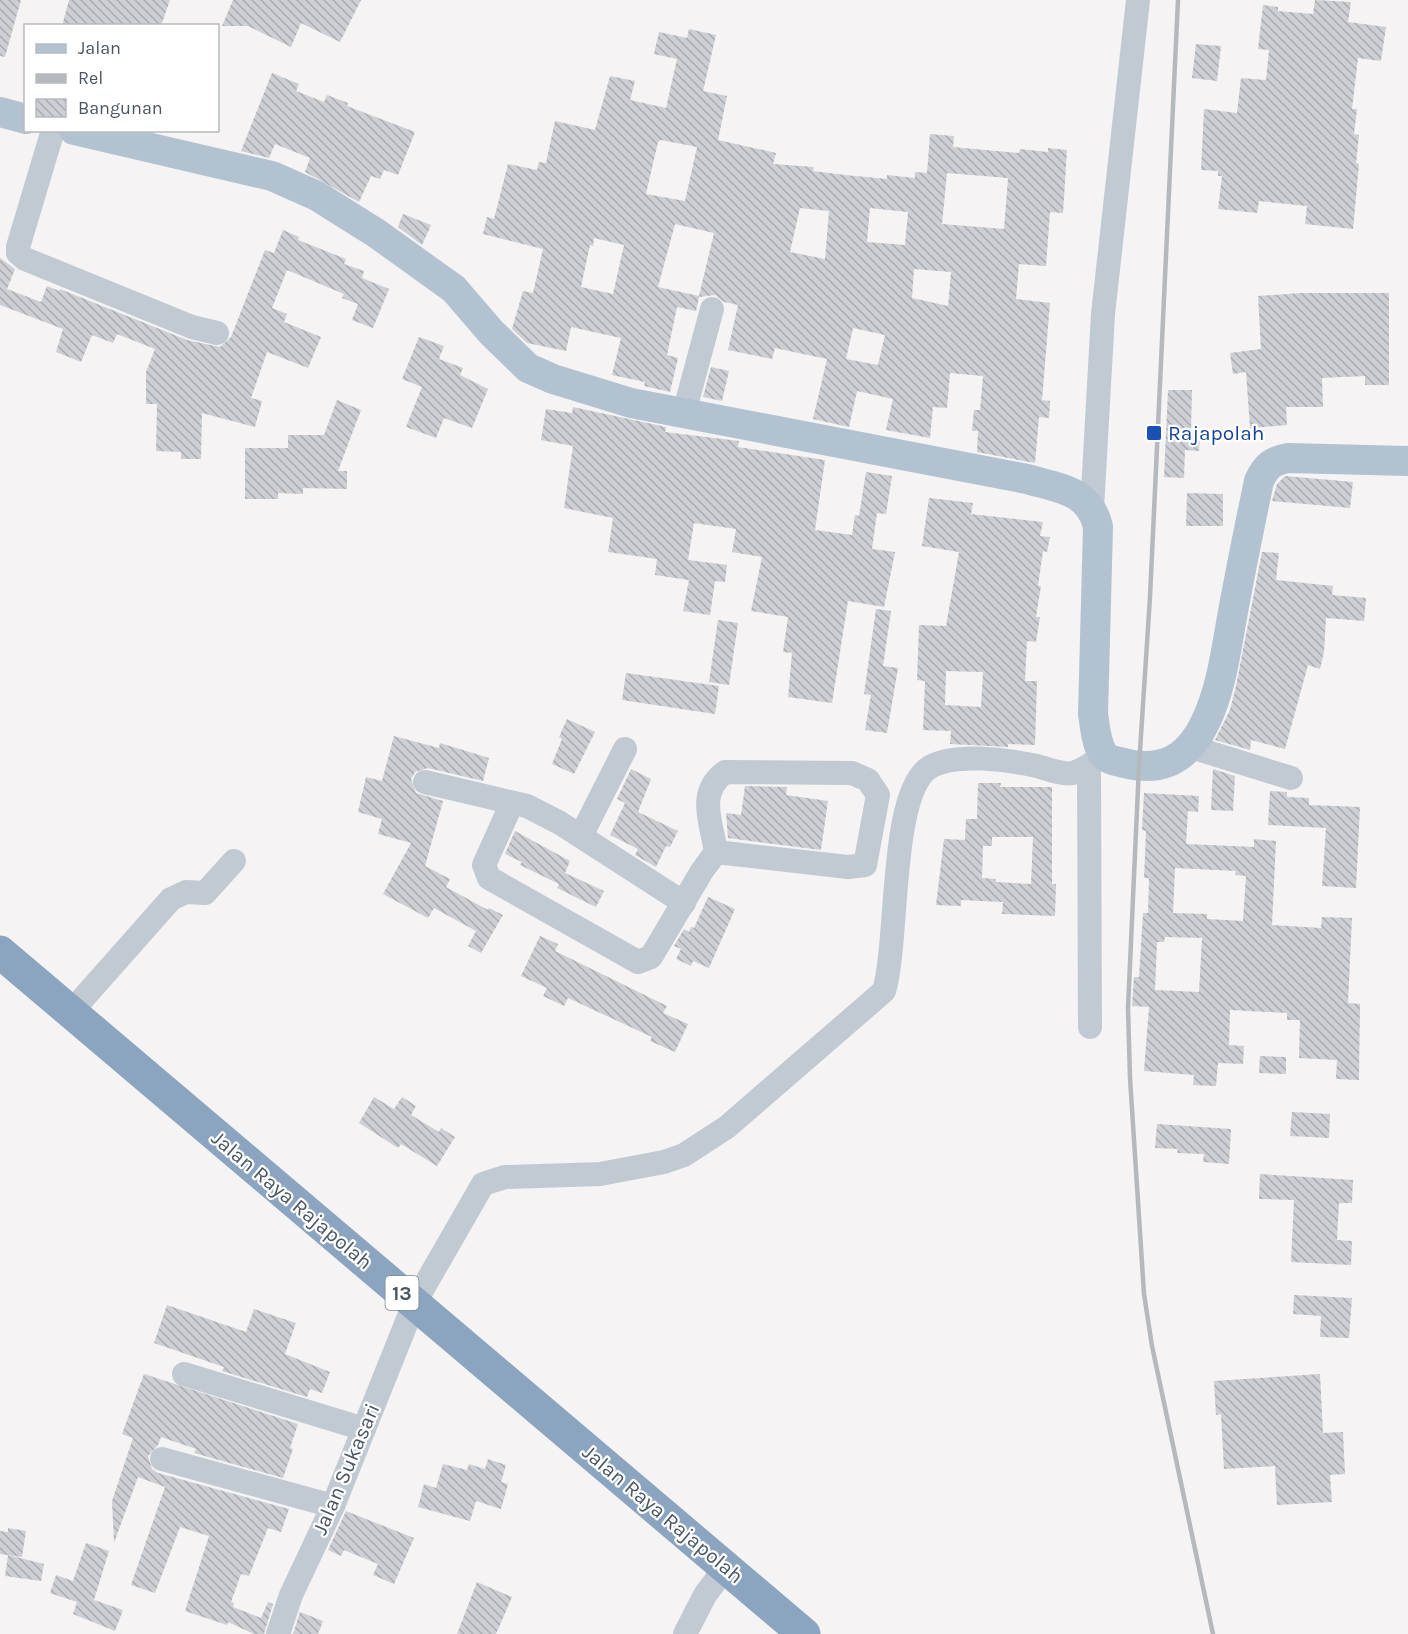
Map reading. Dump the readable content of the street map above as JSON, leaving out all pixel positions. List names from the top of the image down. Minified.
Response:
{"streets":{"highway":["Jalan Raya Rajapolah","13"],"street":["Jalan Sukasari"]},"crossings":[["Jalan Raya Rajapolah","Jalan Sukasari"]],"places":{"transit":["Rajapolah"]},"legend":["Jalan","Rel","Bangunan"]}
